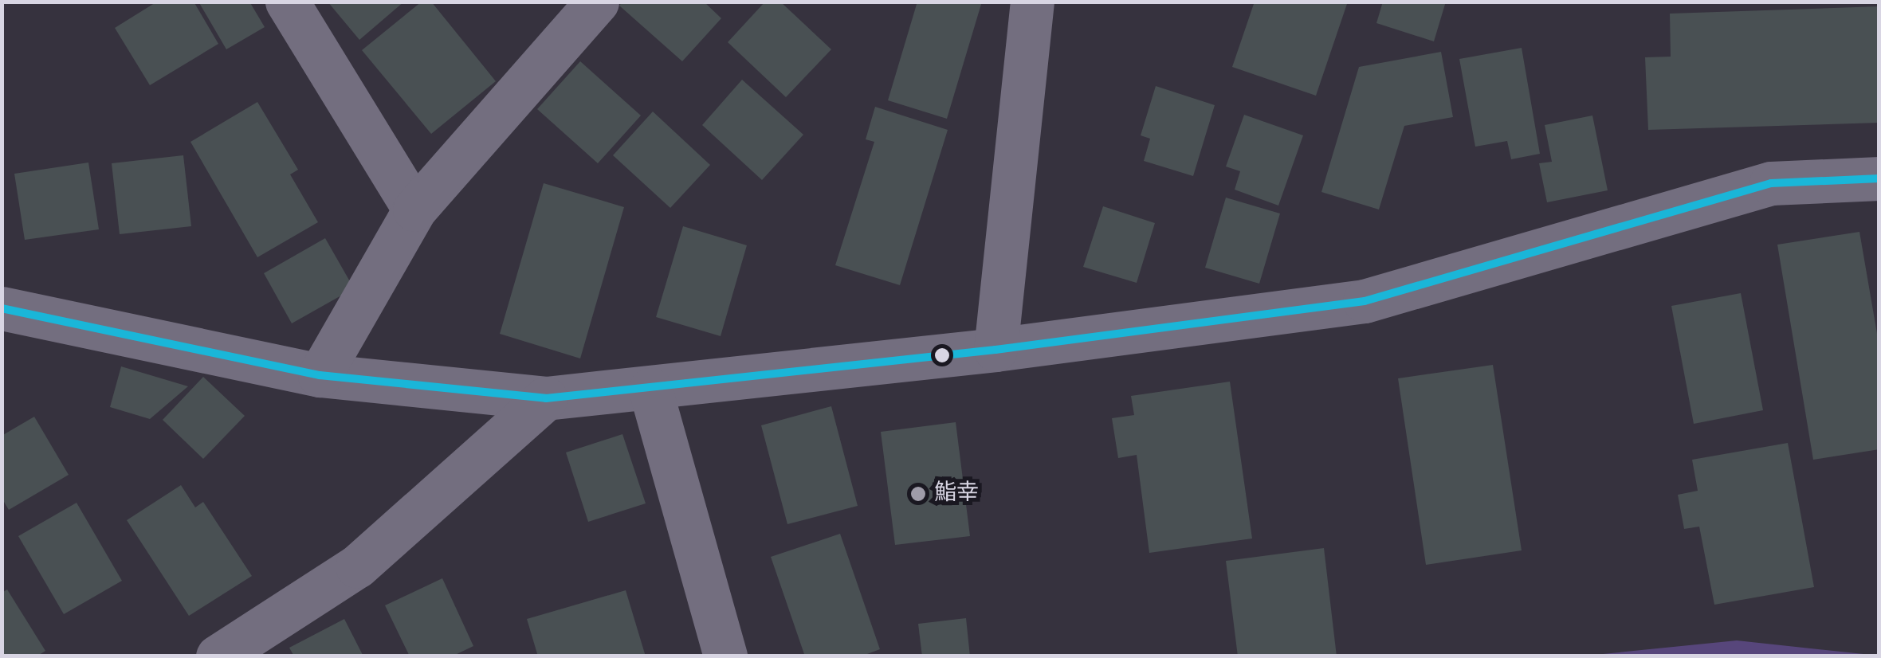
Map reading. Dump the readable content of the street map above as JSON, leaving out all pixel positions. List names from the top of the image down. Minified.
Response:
{"places":["鮨幸"]}
